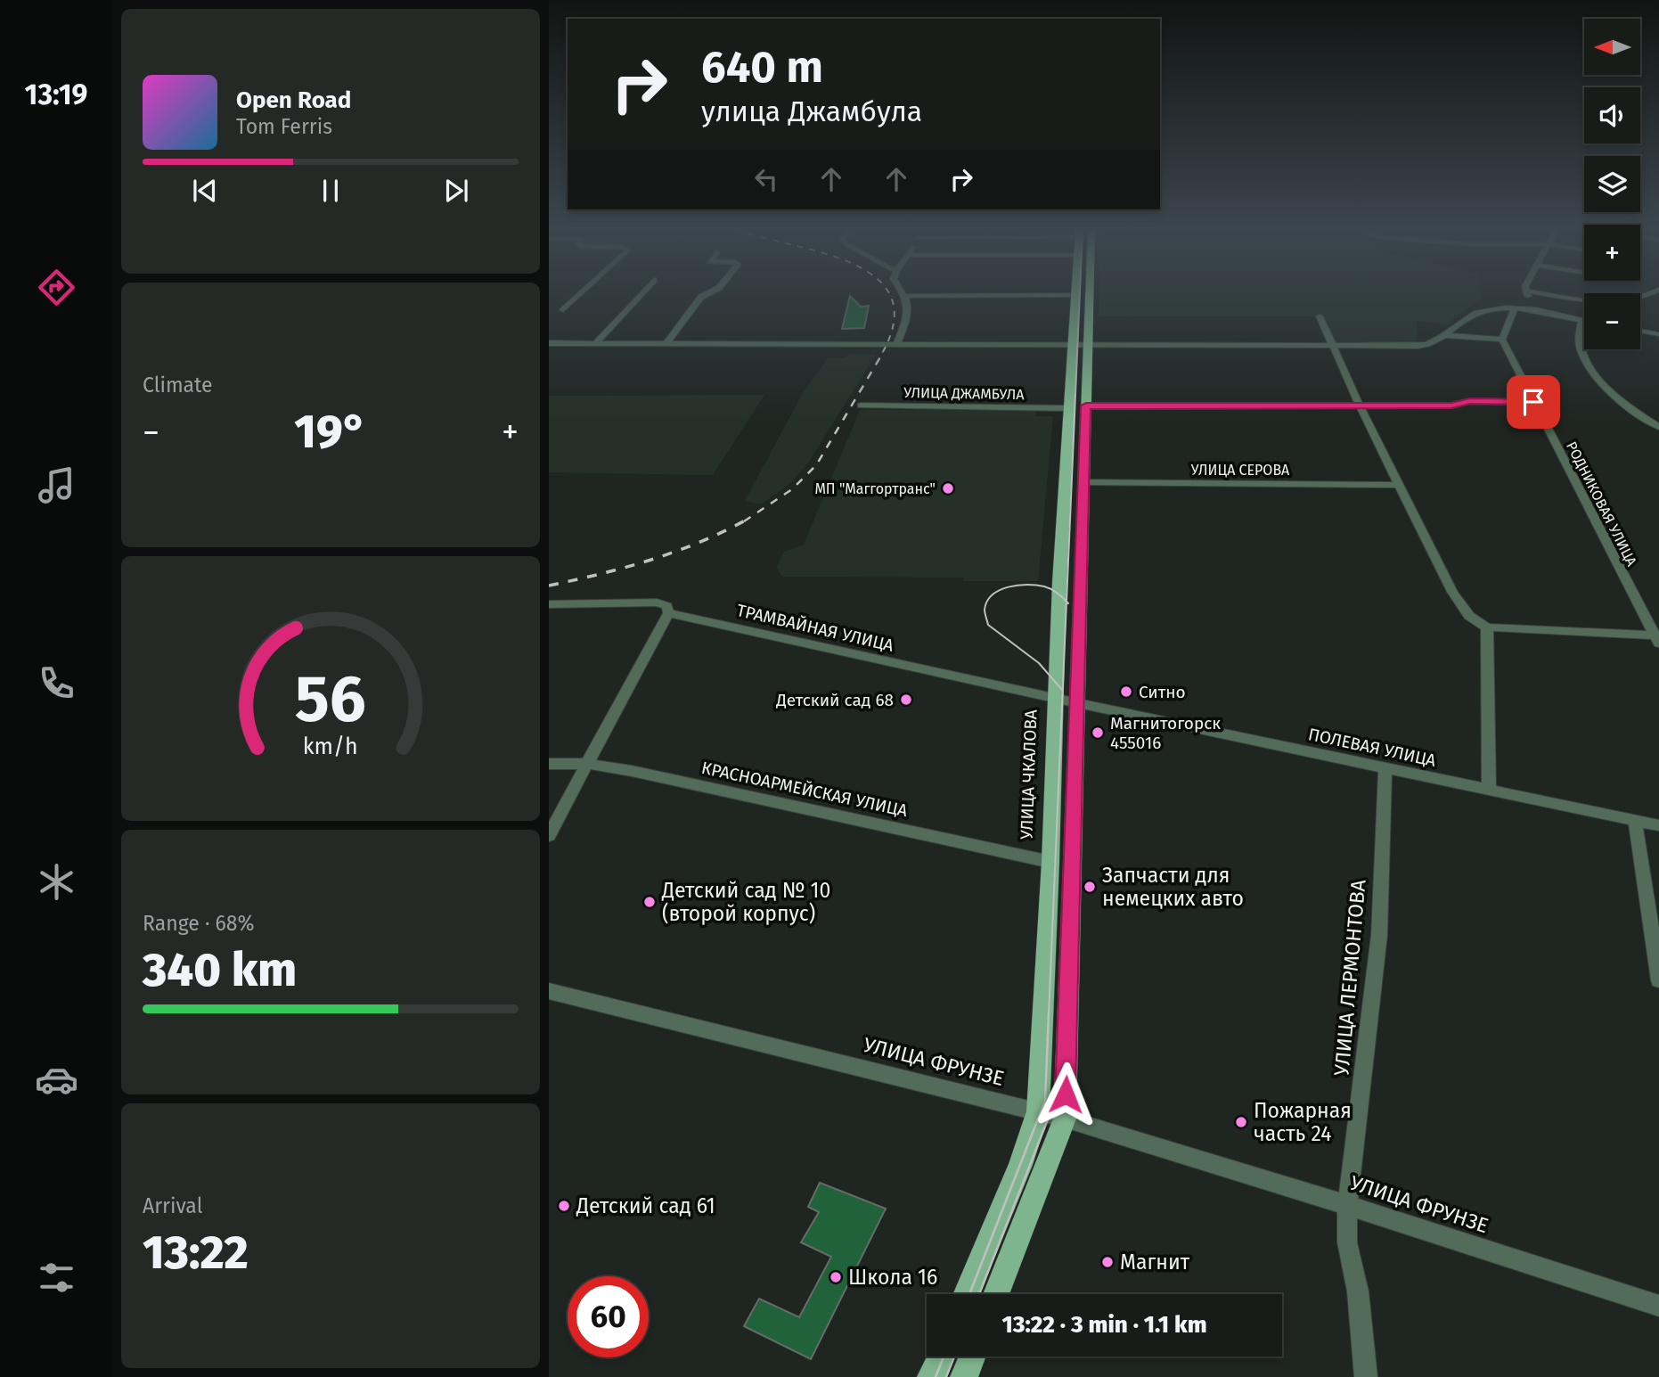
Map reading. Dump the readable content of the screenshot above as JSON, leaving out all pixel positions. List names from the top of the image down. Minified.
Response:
{"streets":{"main road":["УЛИЦА ЧКАЛОВА"],"street":["УЛИЦА ДЖАМБУЛА","УЛИЦА СЕРОВА","РОДНИКОВАЯ УЛИЦА","ТРАМВАЙНАЯ УЛИЦА","ПОЛЕВАЯ УЛИЦА","КРАСНОАРМЕЙСКАЯ УЛИЦА","УЛИЦА ЛЕРМОНТОВА","УЛИЦА ФРУНЗЕ"]},"crossings":[["УЛИЦА ДЖАМБУЛА","УЛИЦА ЧКАЛОВА"],["УЛИЦА СЕРОВА","УЛИЦА ЧКАЛОВА"],["ТРАМВАЙНАЯ УЛИЦА","ПОЛЕВАЯ УЛИЦА"],["ТРАМВАЙНАЯ УЛИЦА","УЛИЦА ЧКАЛОВА"],["ПОЛЕВАЯ УЛИЦА","УЛИЦА ЧКАЛОВА"],["ПОЛЕВАЯ УЛИЦА","УЛИЦА ЛЕРМОНТОВА"],["УЛИЦА ЧКАЛОВА","КРАСНОАРМЕЙСКАЯ УЛИЦА"],["УЛИЦА ЧКАЛОВА","УЛИЦА ФРУНЗЕ"],["УЛИЦА ЛЕРМОНТОВА","УЛИЦА ФРУНЗЕ"]],"places":["МП \"Маггортранс\"","Ситно","Детский сад 68","Магнитогорск 455016","Запчасти для немецких авто","Детский сад № 10 (второй корпус)","Пожарная часть 24","Детский сад 61","Магнит","Школа 16"],"north":"left","page":{"tabs":"13:19","map_buttons":["+","−"],"turn":["640 m","улица Джамбула"],"song":["Open Road","Tom Ferris"],"tile":["Climate",["Range · 68%","340 km"],["Arrival","13:22"]],"heat":["−","19°","+"],"limit":"60","trip":"13:22 · 3 min · 1.1 km","gauge":["56","km/h"]}}
